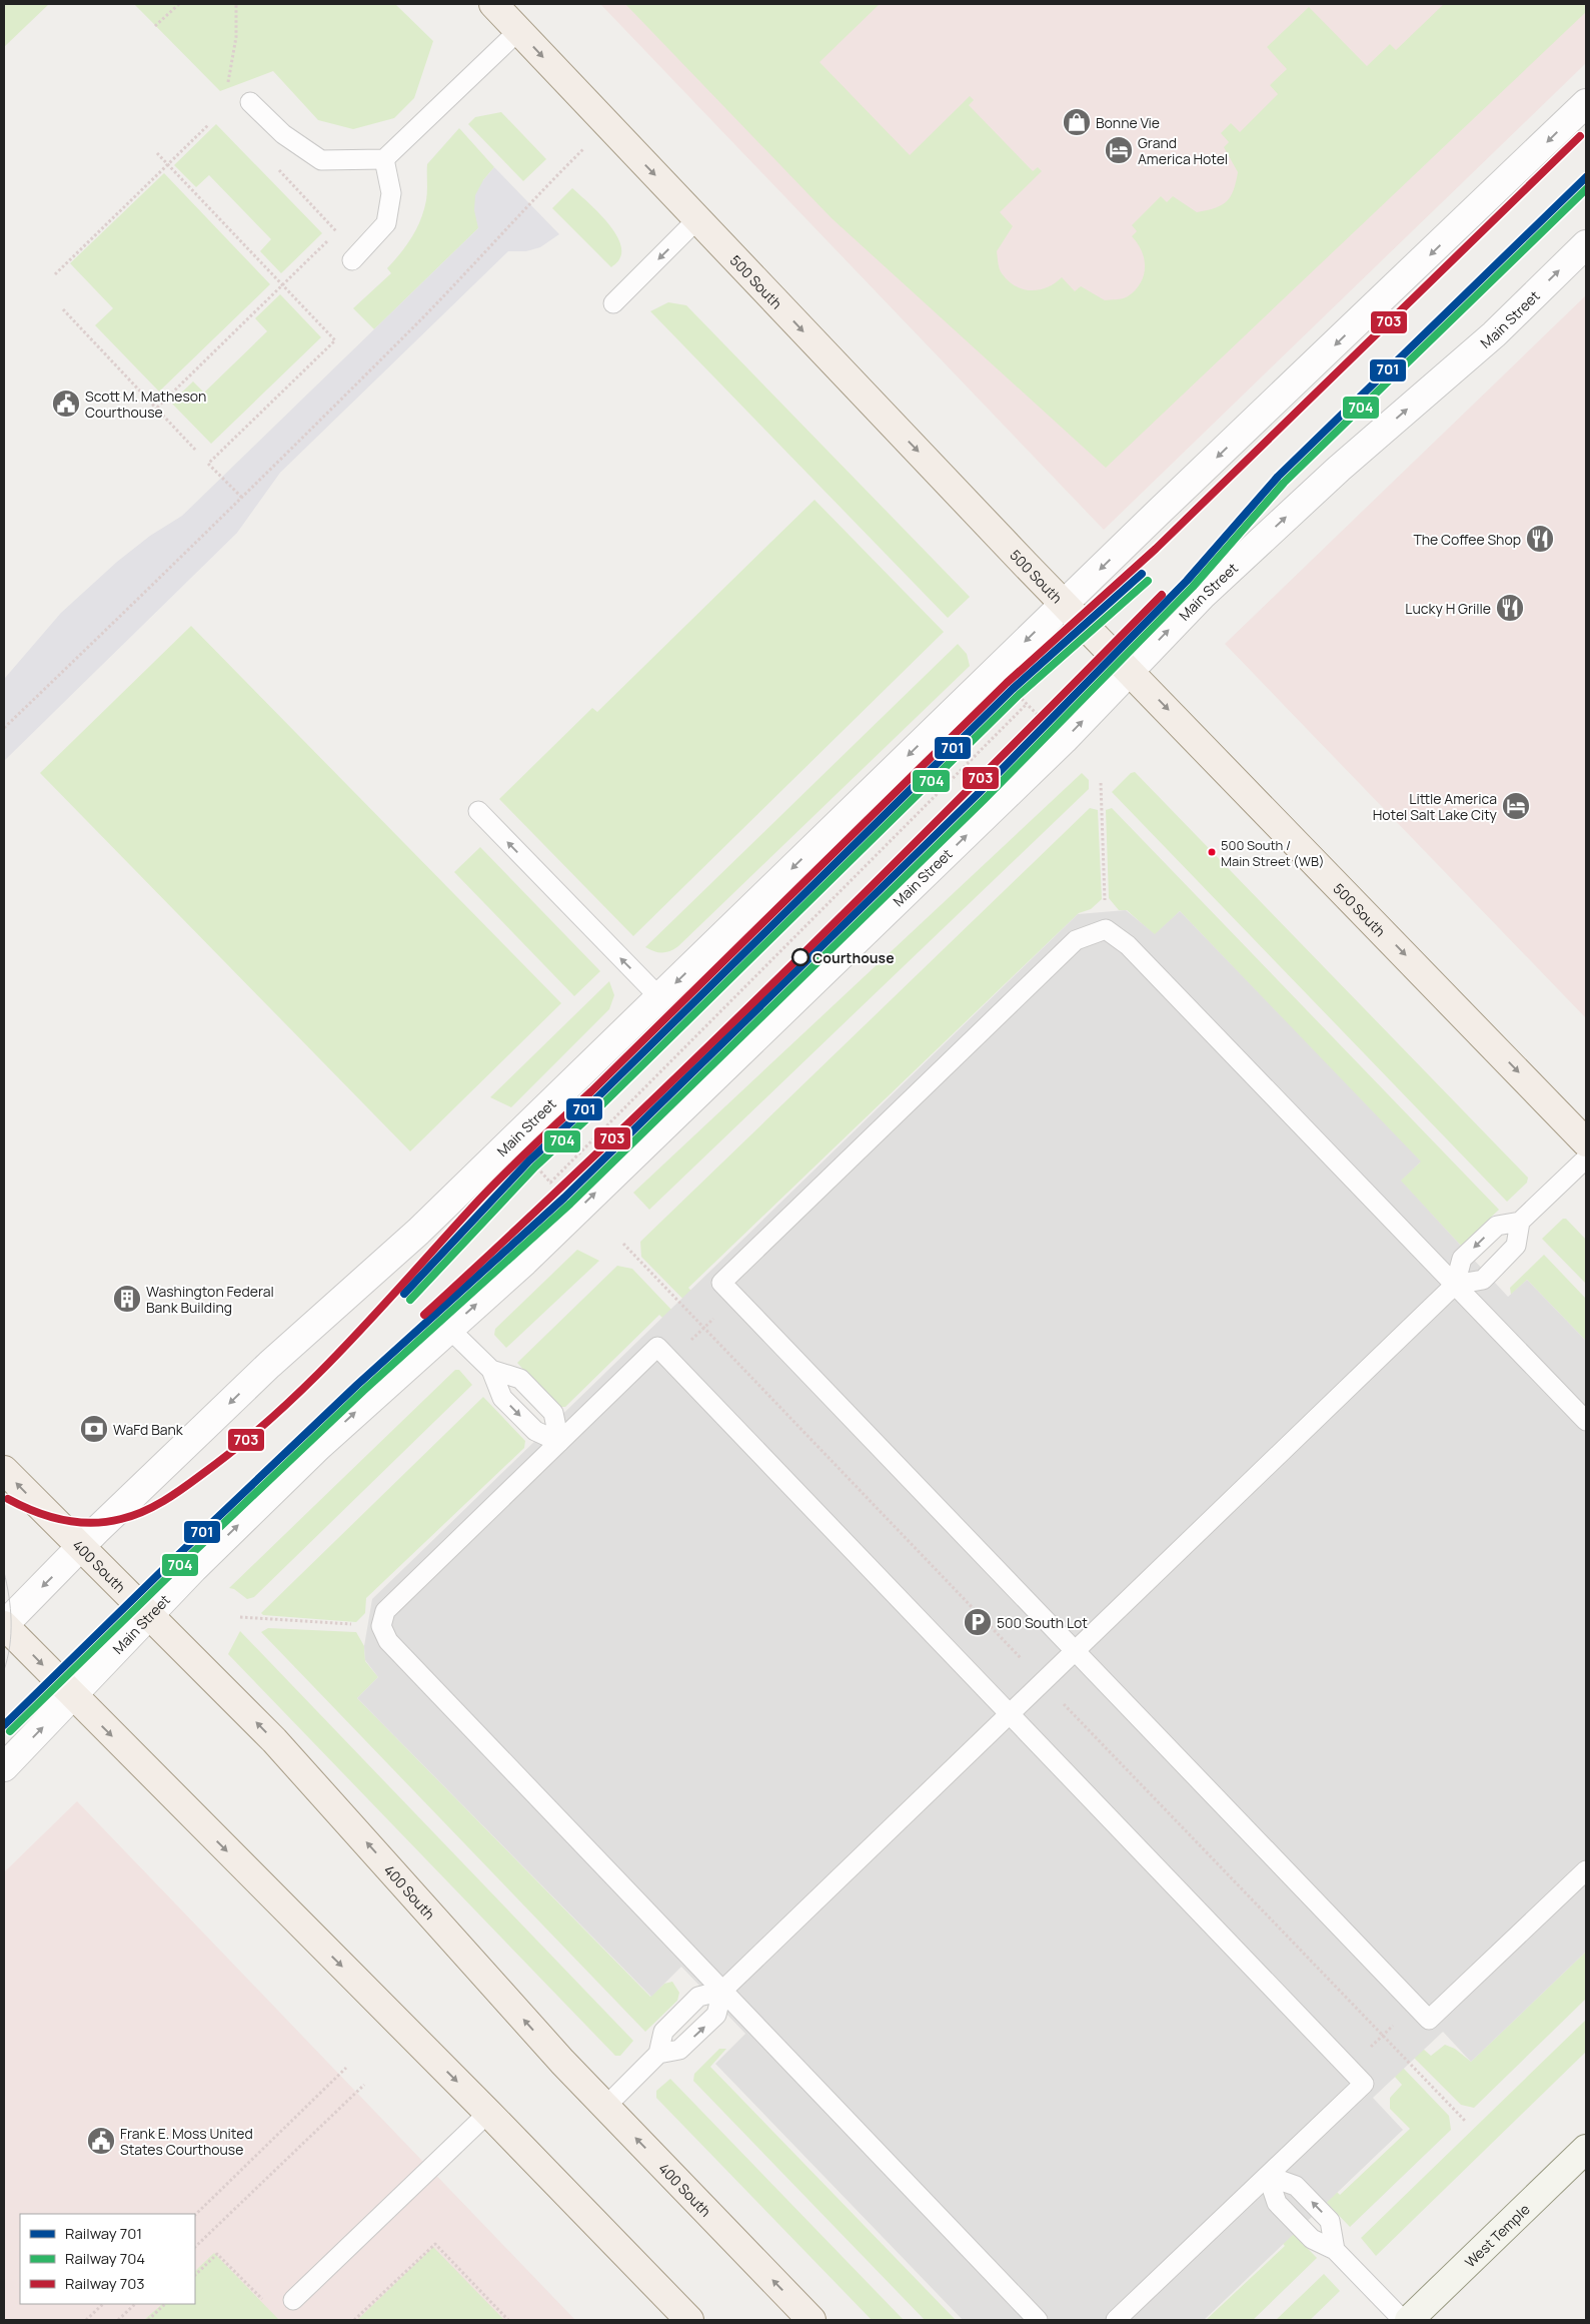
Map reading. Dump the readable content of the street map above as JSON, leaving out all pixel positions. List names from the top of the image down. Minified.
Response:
{"streets":{"main road":["500 South","400 South","West Temple"],"street":["Main Street"]},"crossings":[["500 South","Main Street"],["Main Street","400 South"]],"one_way":["500 South"],"places":{"shop":["Bonne Vie"],"hotel":["Grand America Hotel","Little America Hotel Salt Lake City"],"public building":["Scott M. Matheson Courthouse","Frank E. Moss United States Courthouse"],"restaurant":["The Coffee Shop","Lucky H Grille"],"other":["500 South / Main Street (WB)","Courthouse"],"building":["Washington Federal Bank Building"],"bank":["WaFd Bank"],"parking":["500 South Lot"]},"lines":["rail line 703","rail line 701","rail line 704"],"legend":["Railway 701","Railway 704","Railway 703"]}
